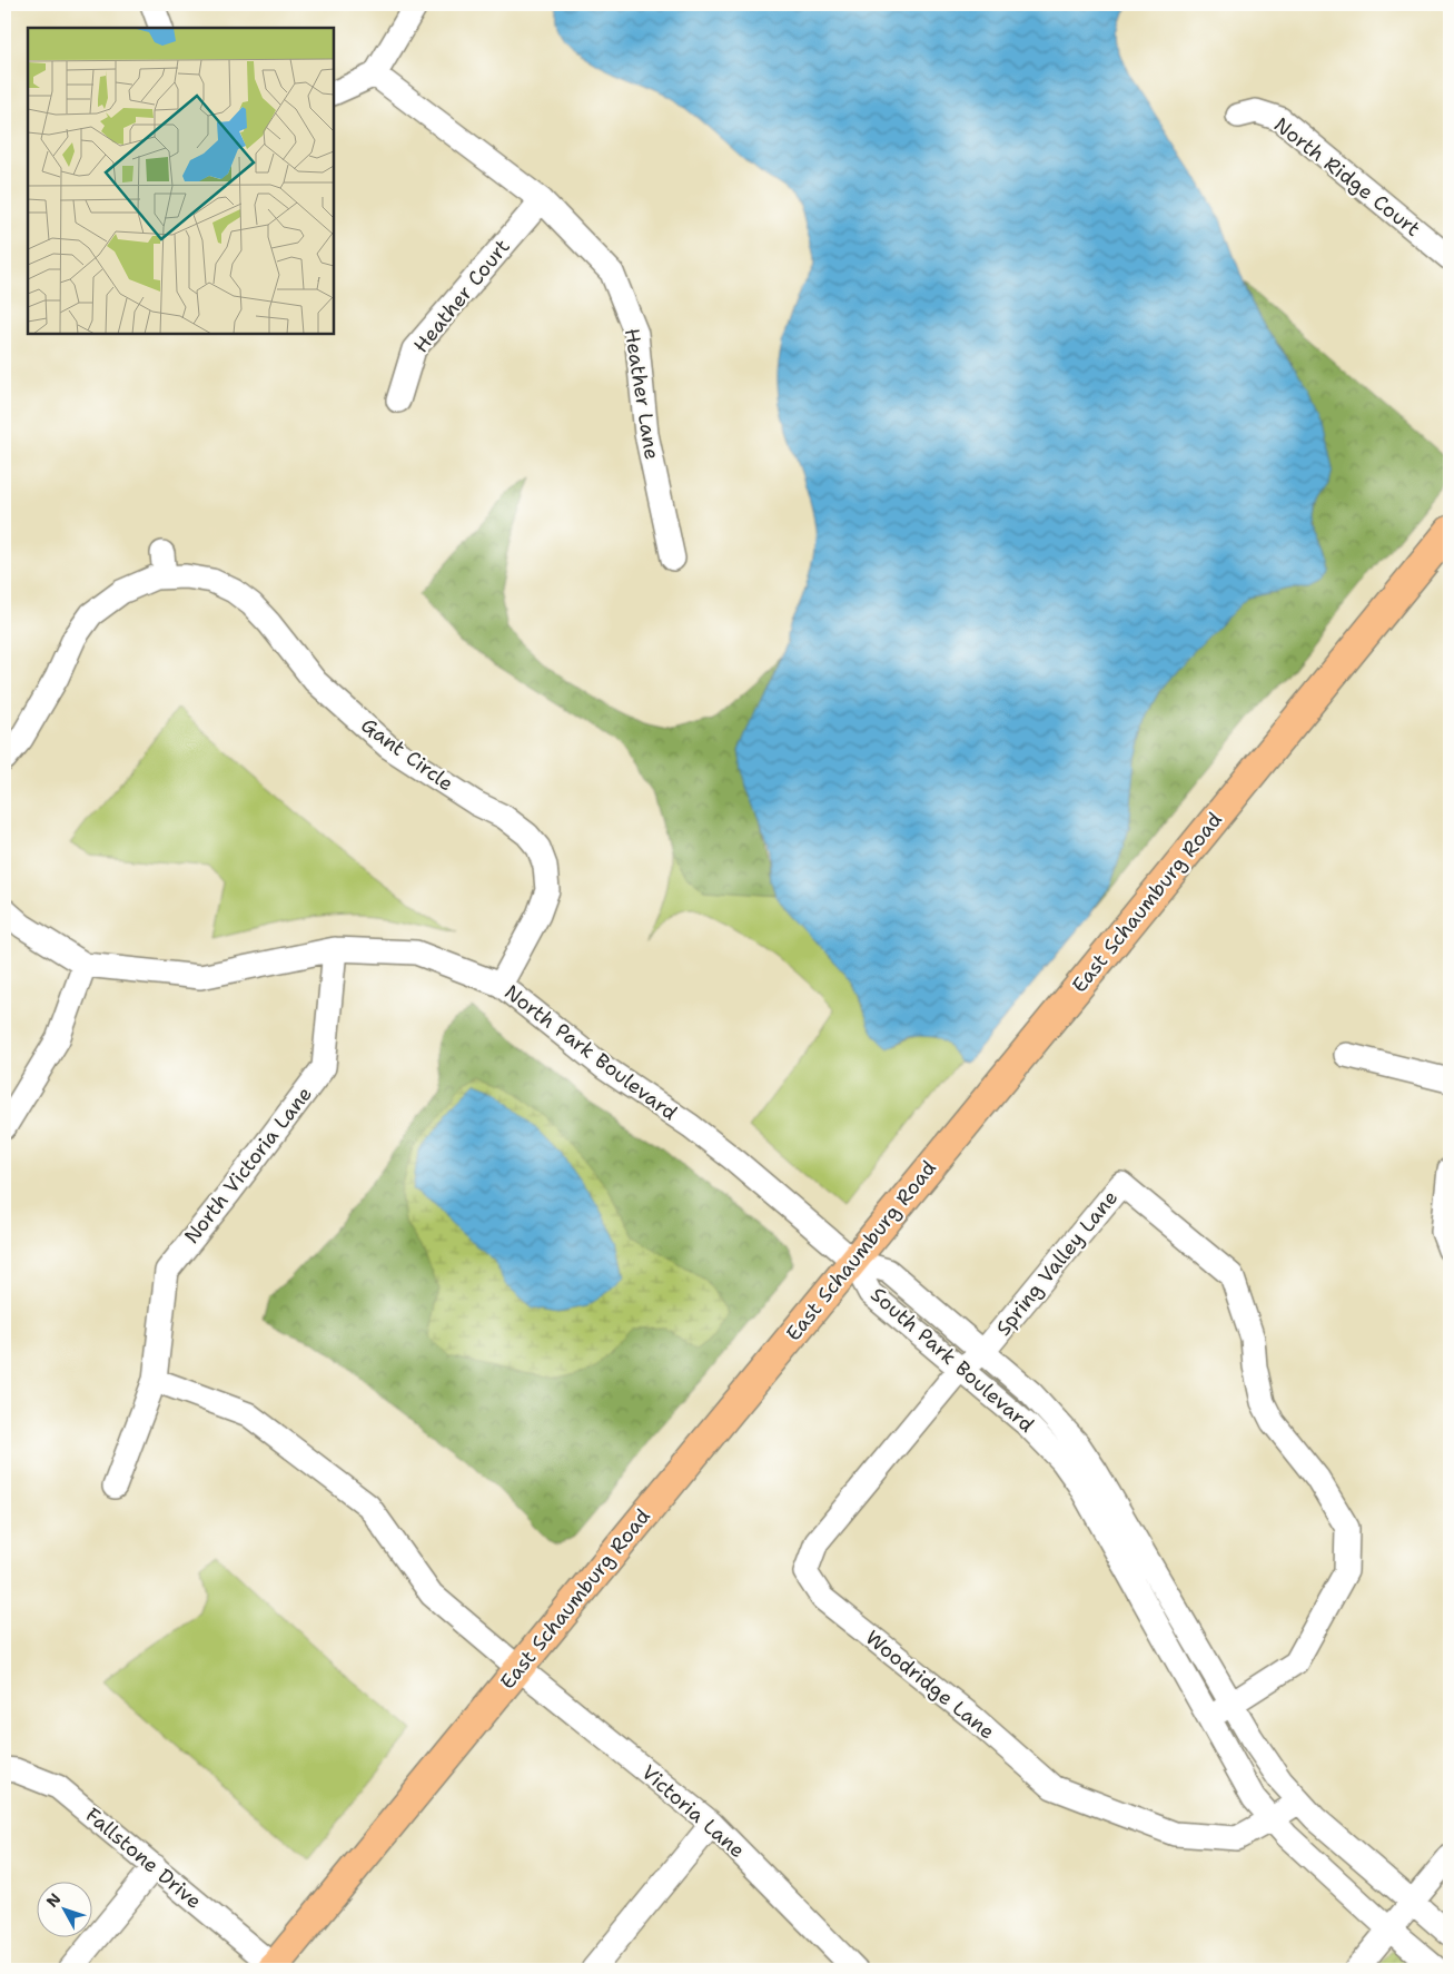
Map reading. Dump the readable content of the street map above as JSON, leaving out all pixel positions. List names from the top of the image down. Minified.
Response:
{"streets":{"main road":["East Schaumburg Road"],"street":["North Ridge Court","Heather Court","Heather Lane","Gant Circle","North Park Boulevard","North Victoria Lane","Spring Valley Lane","South Park Boulevard","Woodridge Lane","Victoria Lane","Fallstone Drive"]},"crossings":[["Heather Court","Heather Lane"],["Gant Circle","North Park Boulevard"],["East Schaumburg Road","North Park Boulevard"],["East Schaumburg Road","South Park Boulevard"],["East Schaumburg Road","Victoria Lane"],["East Schaumburg Road","Fallstone Drive"],["North Park Boulevard","North Victoria Lane"],["North Park Boulevard","South Park Boulevard"],["Spring Valley Lane","South Park Boulevard"],["Spring Valley Lane","Woodridge Lane"],["South Park Boulevard","Woodridge Lane"]],"north":"top left"}
